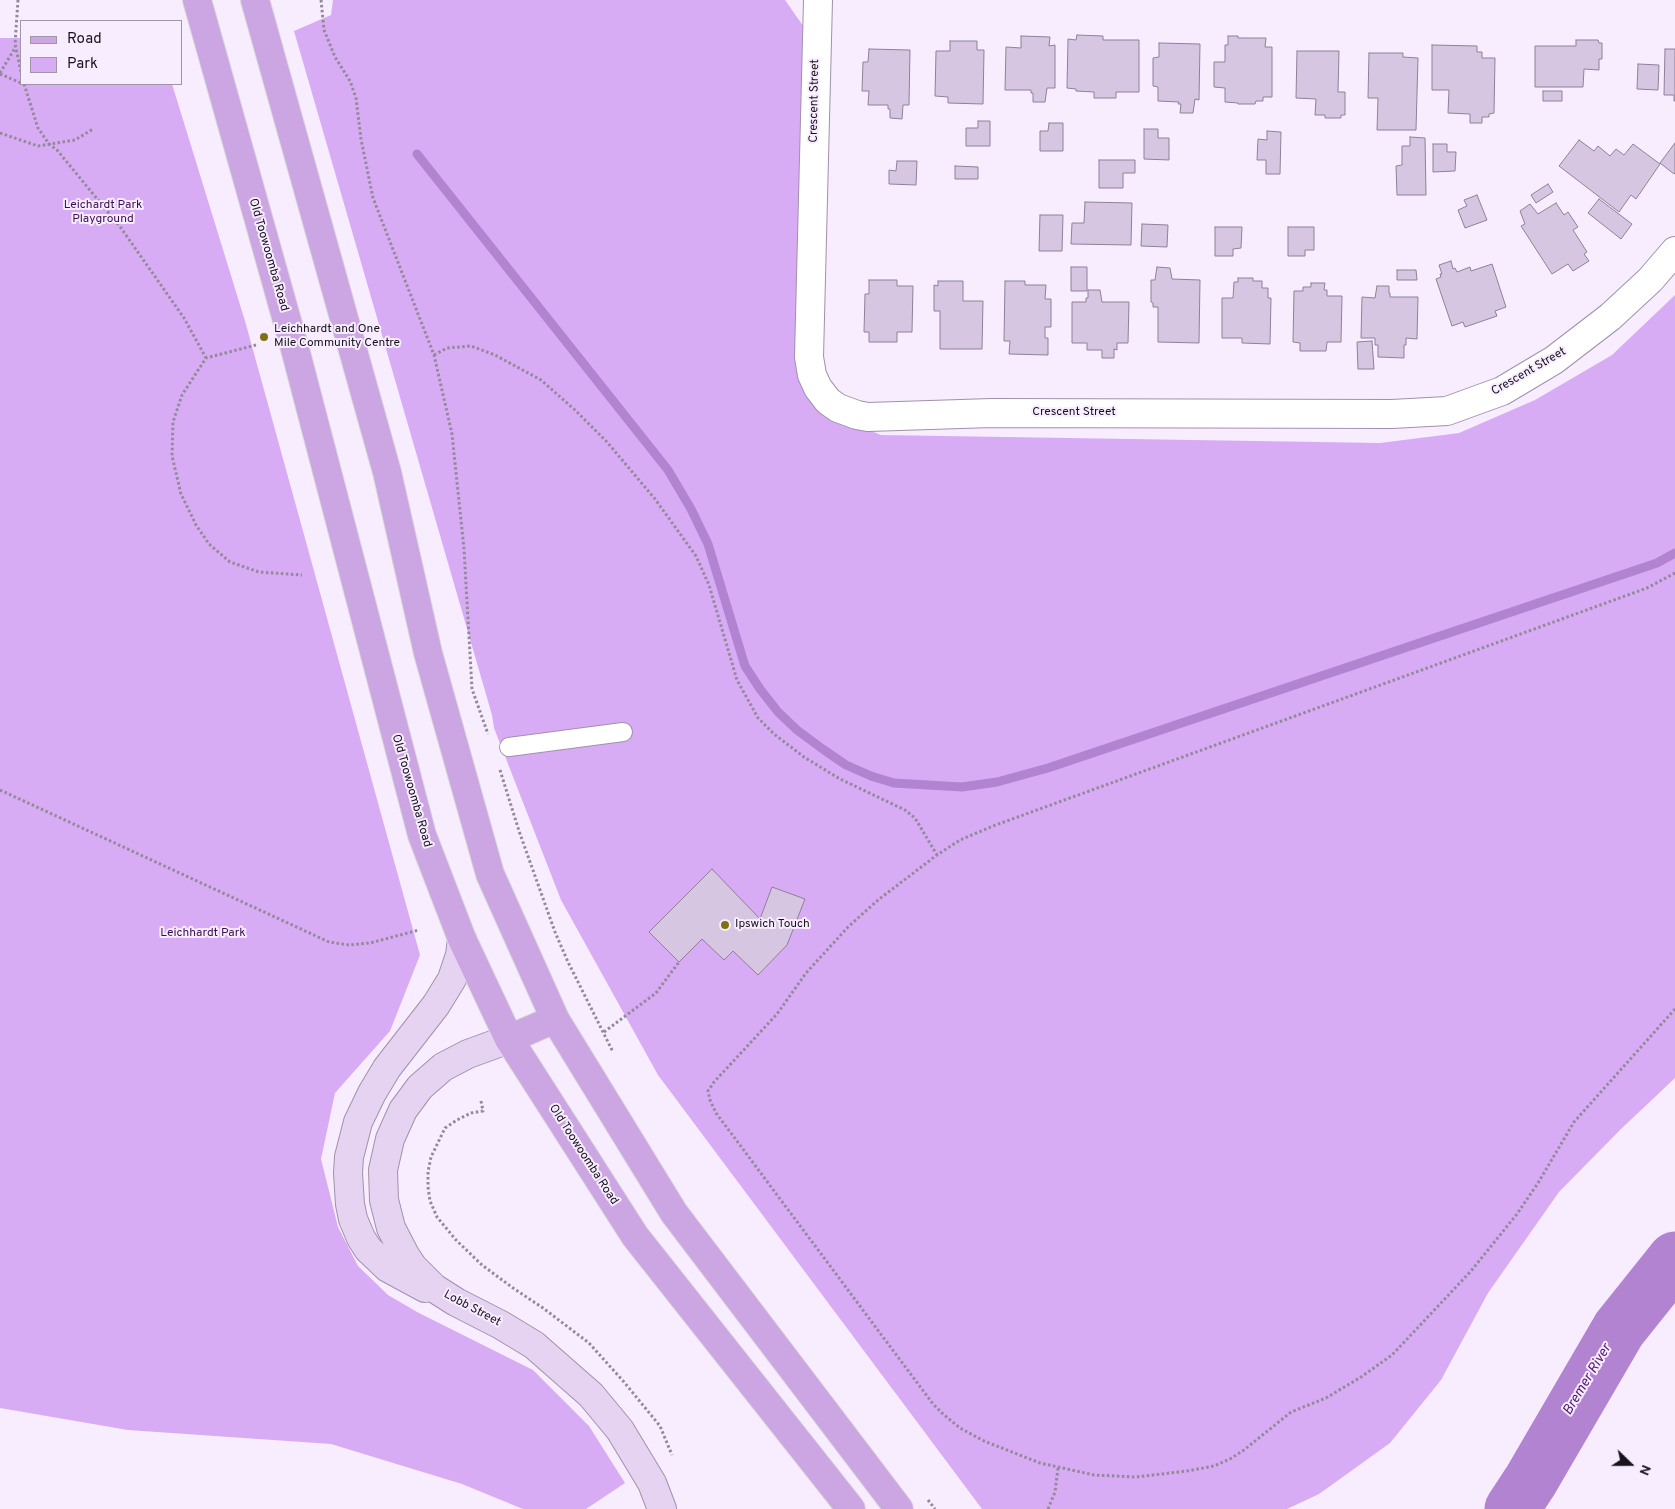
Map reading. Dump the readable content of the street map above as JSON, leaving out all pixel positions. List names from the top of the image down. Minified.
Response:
{"streets":{"main road":["Old Toowoomba Road","Lobb Street"],"street":["Crescent Street"]},"crossings":[["Old Toowoomba Road","Lobb Street"]],"water":["Bremer River"],"parks":["Leichardt Park Playground","Leichhardt Park"],"places":["Leichhardt and One Mile Community Centre","Ipswich Touch"],"legend":["Road","Park"],"north":"right"}
